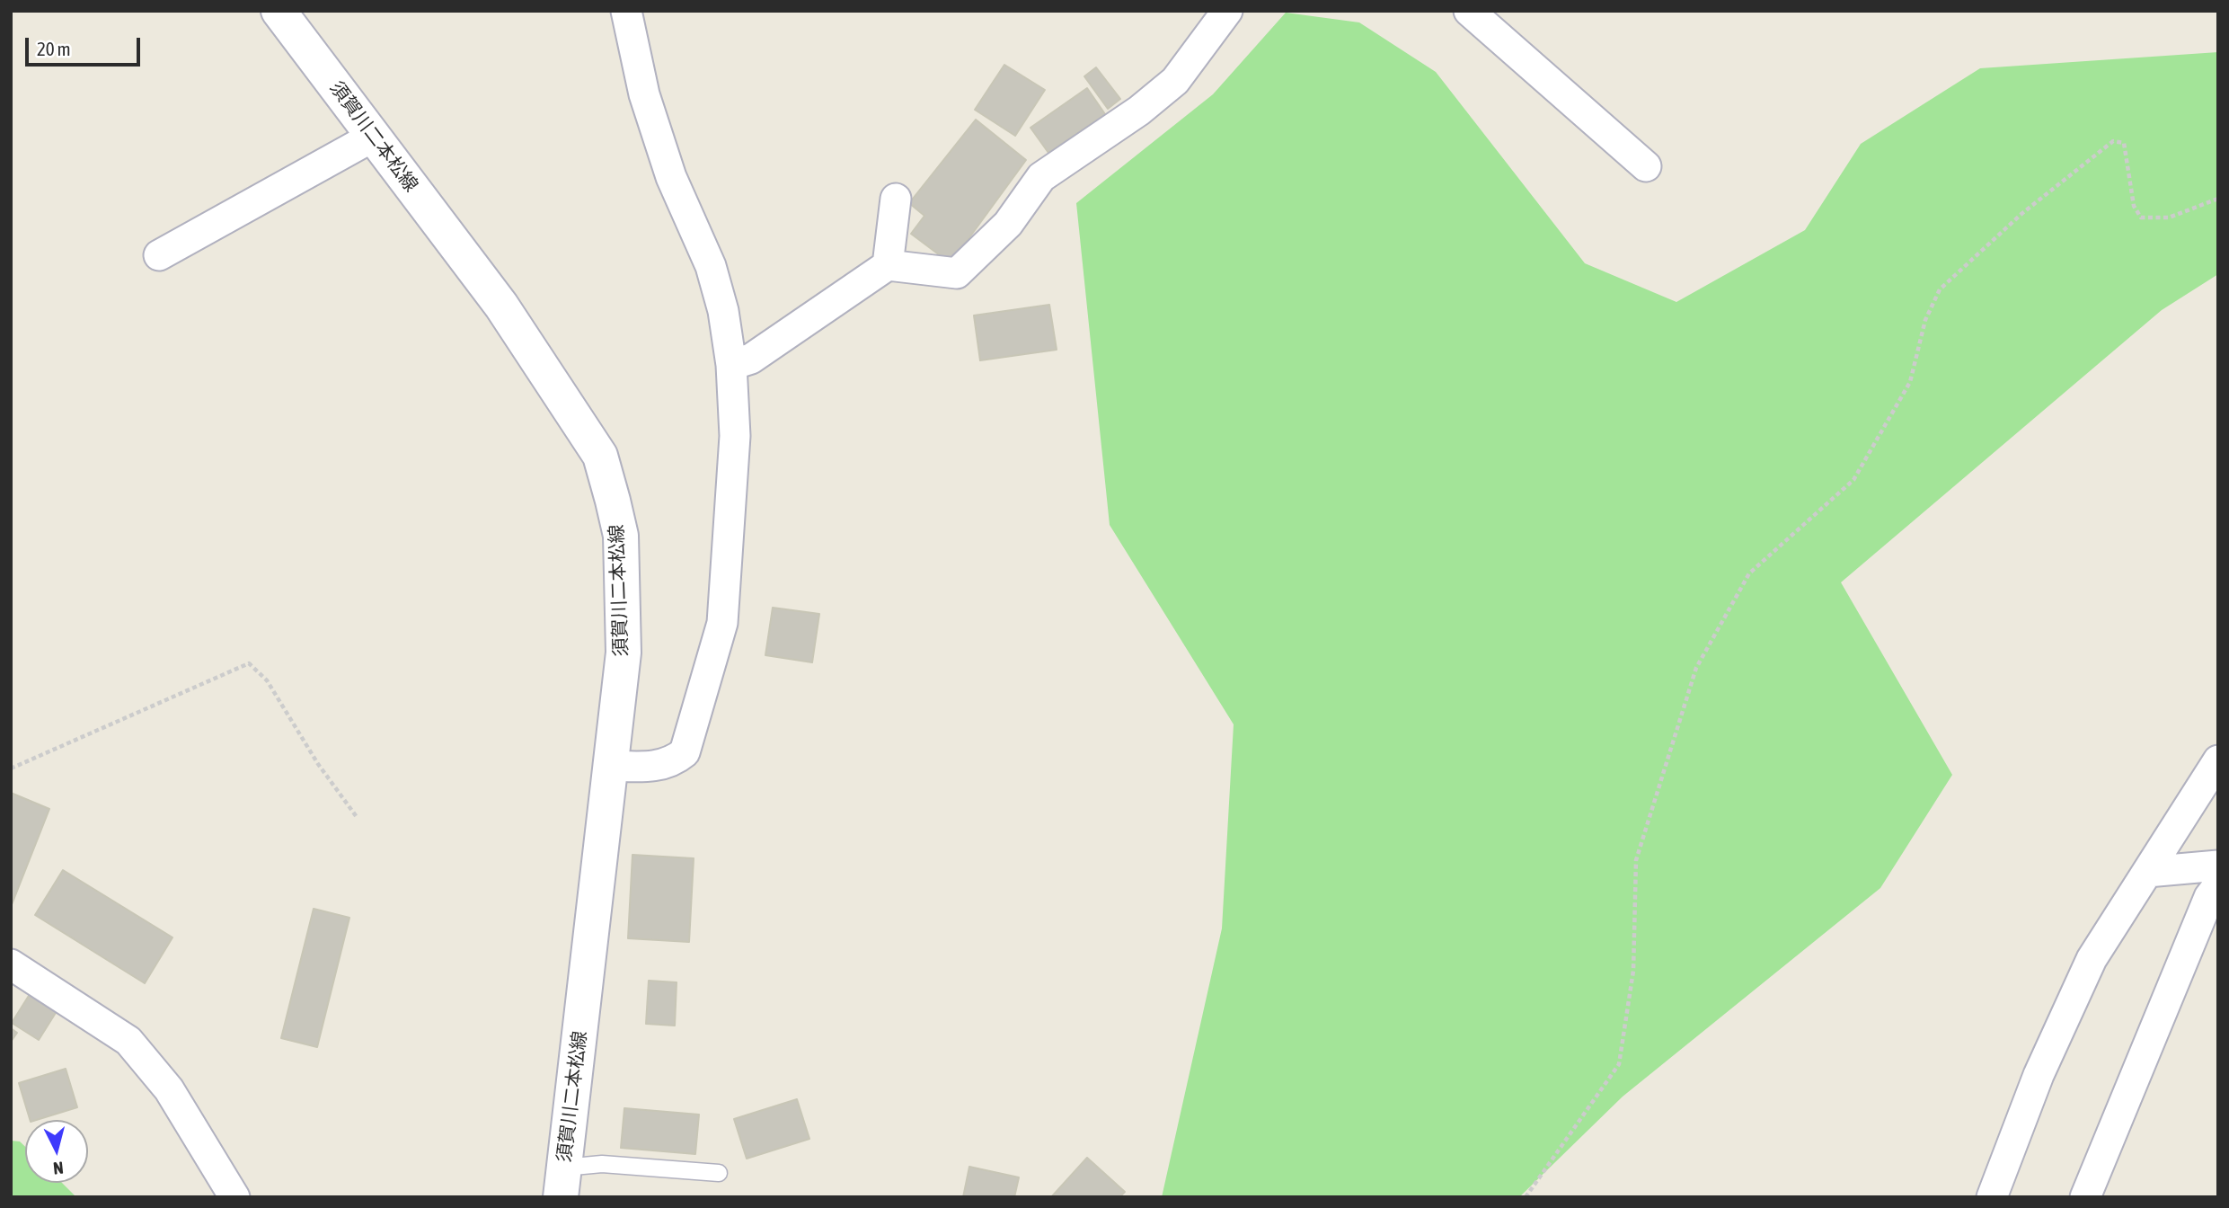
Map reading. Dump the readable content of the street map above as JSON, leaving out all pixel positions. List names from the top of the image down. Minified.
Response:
{"streets":{"main road":["須賀川二本松線"]},"scale_bar":"20 m","north":"bottom"}
